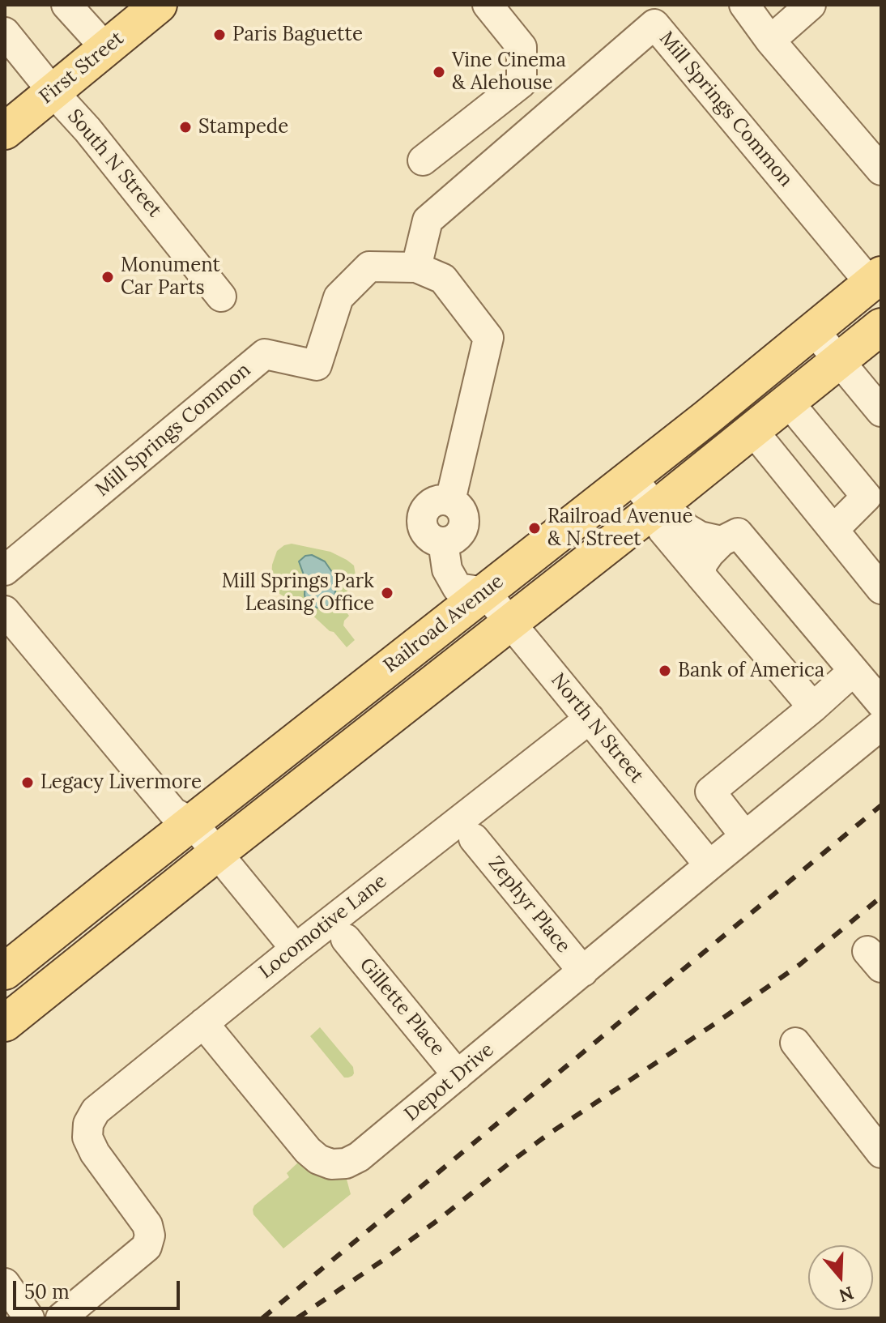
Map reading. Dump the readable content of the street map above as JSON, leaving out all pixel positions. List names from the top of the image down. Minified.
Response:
{"streets":{"main road":["First Street","Railroad Avenue"],"street":["Mill Springs Common","South N Street","North N Street","Zephyr Place","Locomotive Lane","Gillette Place","Depot Drive"]},"crossings":[["First Street","South N Street"],["Mill Springs Common","Railroad Avenue"],["Mill Springs Common","North N Street"],["Railroad Avenue","North N Street"],["North N Street","Locomotive Lane"],["North N Street","Depot Drive"],["Zephyr Place","Depot Drive"],["Locomotive Lane","Depot Drive"],["Gillette Place","Depot Drive"]],"places":["Paris Baguette","Vine Cinema & Alehouse","Stampede","Monument Car Parts","Railroad Avenue & N Street","Mill Springs Park Leasing Office","Bank of America","Legacy Livermore"],"scale_bar":"50 m","north":"bottom"}
